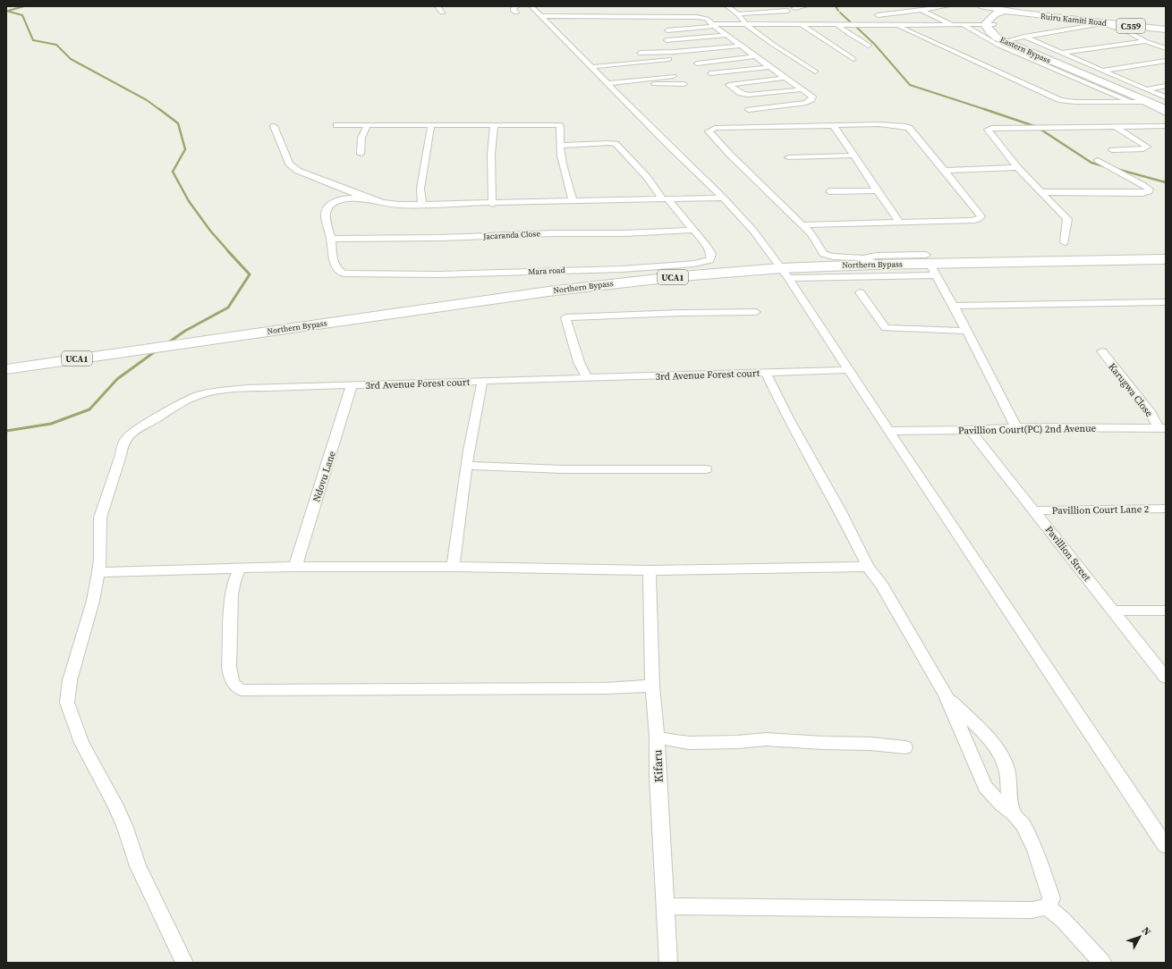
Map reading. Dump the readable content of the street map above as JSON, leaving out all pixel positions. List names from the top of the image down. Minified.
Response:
{"streets":{"main road":["Ruiru Kamiti Road","C559","Eastern Bypass","Northern Bypass","UCA1"],"street":["Jacaranda Close","Mara road","3rd Avenue Forest court","Karugwa Close","Pavillion Court(PC) 2nd Avenue","Ndovu Lane","Pavillion Court Lane 2","Pavillion Street","Kifaru"]},"crossings":[["Ruiru Kamiti Road","Eastern Bypass"],["Jacaranda Close","Mara road"],["3rd Avenue Forest court","Ndovu Lane"],["Karugwa Close","Pavillion Court(PC) 2nd Avenue"],["Pavillion Court(PC) 2nd Avenue","Pavillion Street"],["Pavillion Court Lane 2","Pavillion Street"]],"north":"top right"}
